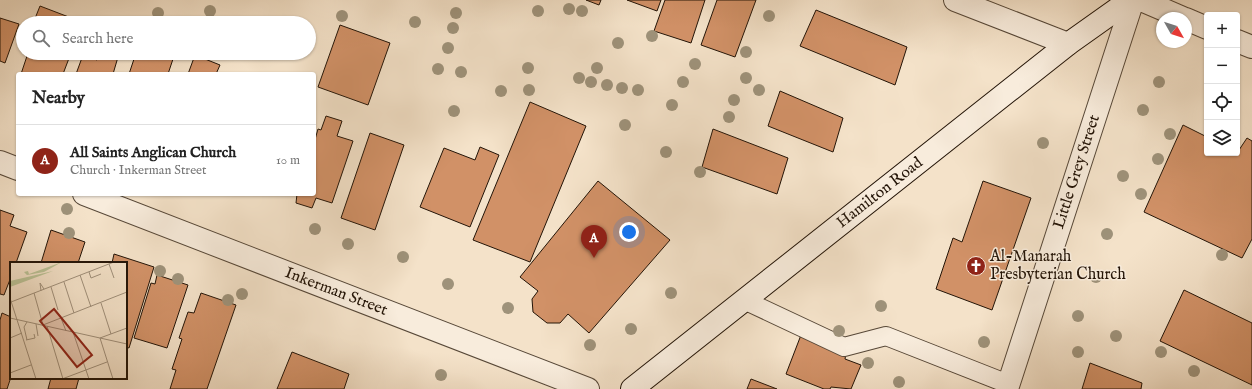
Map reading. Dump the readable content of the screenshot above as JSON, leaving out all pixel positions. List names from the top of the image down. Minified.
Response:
{"streets":{"street":["Little Grey Street","Hamilton Road","Inkerman Street"]},"crossings":[["Little Grey Street","Hamilton Road"]],"places":{"church":["Al-Manarah Presbyterian Church"]},"north":"bottom right","page":{"map_buttons":["+","−"],"search":"Search here","heading":"Nearby","list":[{"mark":"A","name":"All Saints Anglican Church","note":"Church · Inkerman Street","value":"10 m"}],"pins":"A"}}
